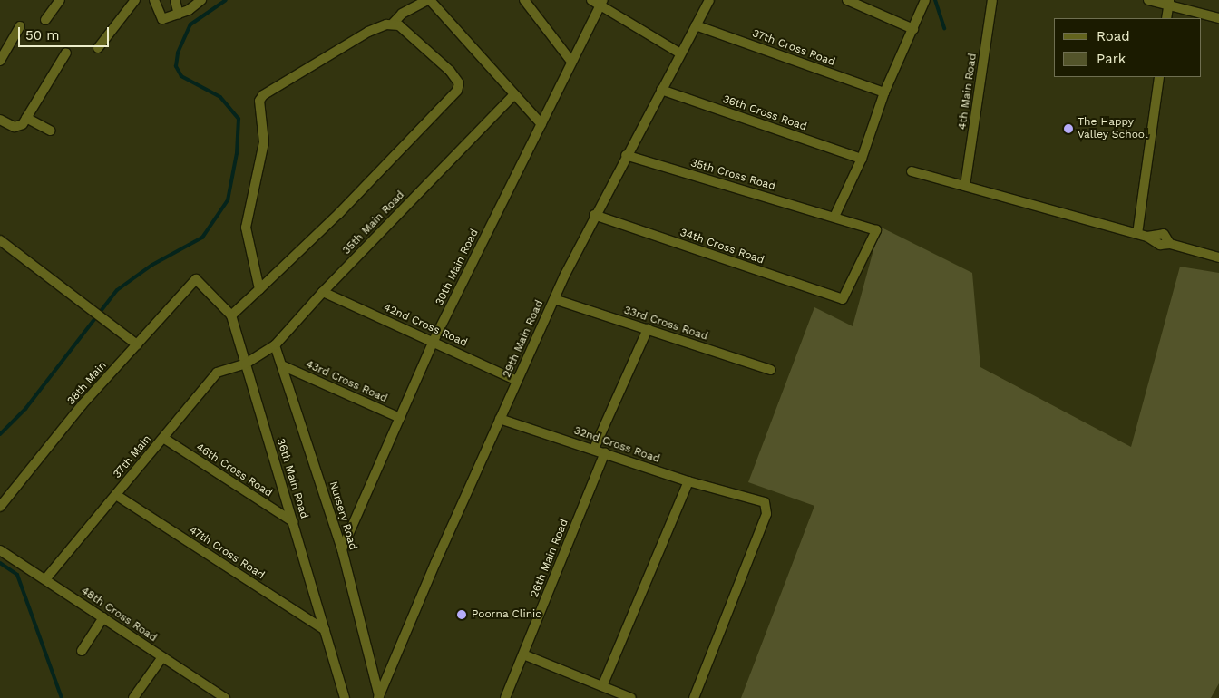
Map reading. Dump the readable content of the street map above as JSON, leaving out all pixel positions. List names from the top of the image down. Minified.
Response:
{"streets":{"street":["37th Cross Road","4th Main Road","36th Cross Road","35th Cross Road","35th Main Road","34th Cross Road","30th Main Road","33rd Cross Road","42nd Cross Road","29th Main Road","43rd Cross Road","38th Main","32nd Cross Road","37th Main","46th Cross Road","36th Main Road","Nursery Road","47th Cross Road","26th Main Road","48th Cross Road"]},"crossings":[["37th Cross Road","29th Main Road"],["36th Cross Road","29th Main Road"],["35th Cross Road","34th Cross Road"],["35th Cross Road","29th Main Road"],["35th Main Road","42nd Cross Road"],["35th Main Road","37th Main"],["35th Main Road","36th Main Road"],["35th Main Road","Nursery Road"],["34th Cross Road","29th Main Road"],["30th Main Road","42nd Cross Road"],["30th Main Road","43rd Cross Road"],["30th Main Road","Nursery Road"],["33rd Cross Road","29th Main Road"],["42nd Cross Road","29th Main Road"],["29th Main Road","32nd Cross Road"],["29th Main Road","Nursery Road"],["43rd Cross Road","Nursery Road"],["38th Main","36th Main Road"],["32nd Cross Road","26th Main Road"],["37th Main","46th Cross Road"],["37th Main","36th Main Road"],["37th Main","47th Cross Road"],["37th Main","48th Cross Road"],["46th Cross Road","36th Main Road"],["36th Main Road","47th Cross Road"]],"places":["The Happy Valley School","Poorna Clinic"],"legend":["Road","Park"],"scale_bar":"50 m"}
